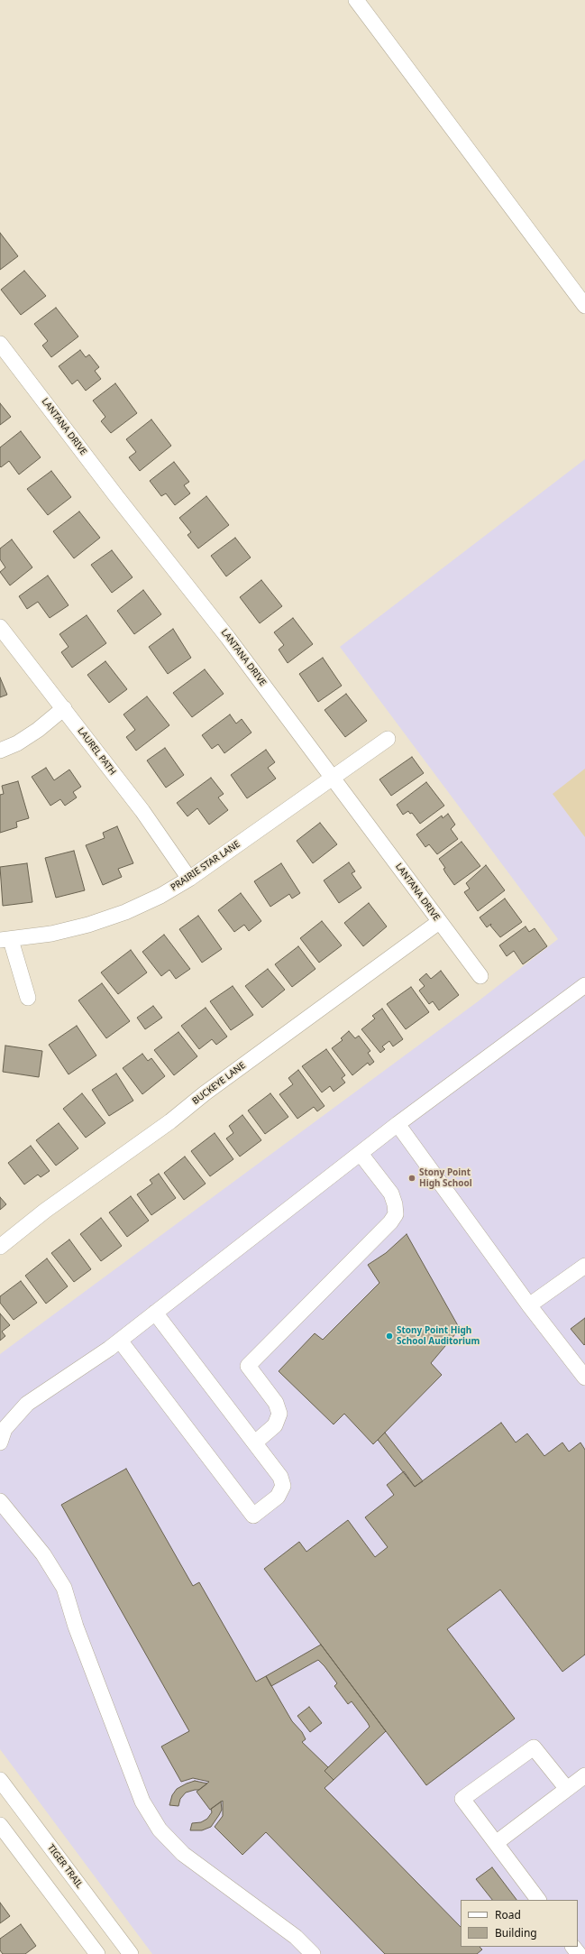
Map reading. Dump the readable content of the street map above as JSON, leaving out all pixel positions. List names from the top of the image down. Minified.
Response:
{"streets":{"street":["LANTANA DRIVE","LAUREL PATH","PRAIRIE STAR LANE","BUCKEYE LANE","TIGER TRAIL"]},"crossings":[["LANTANA DRIVE","PRAIRIE STAR LANE"],["LANTANA DRIVE","BUCKEYE LANE"],["LAUREL PATH","PRAIRIE STAR LANE"]],"places":["Stony Point High School","Stony Point High School Auditorium"],"legend":["Road","Building"]}
